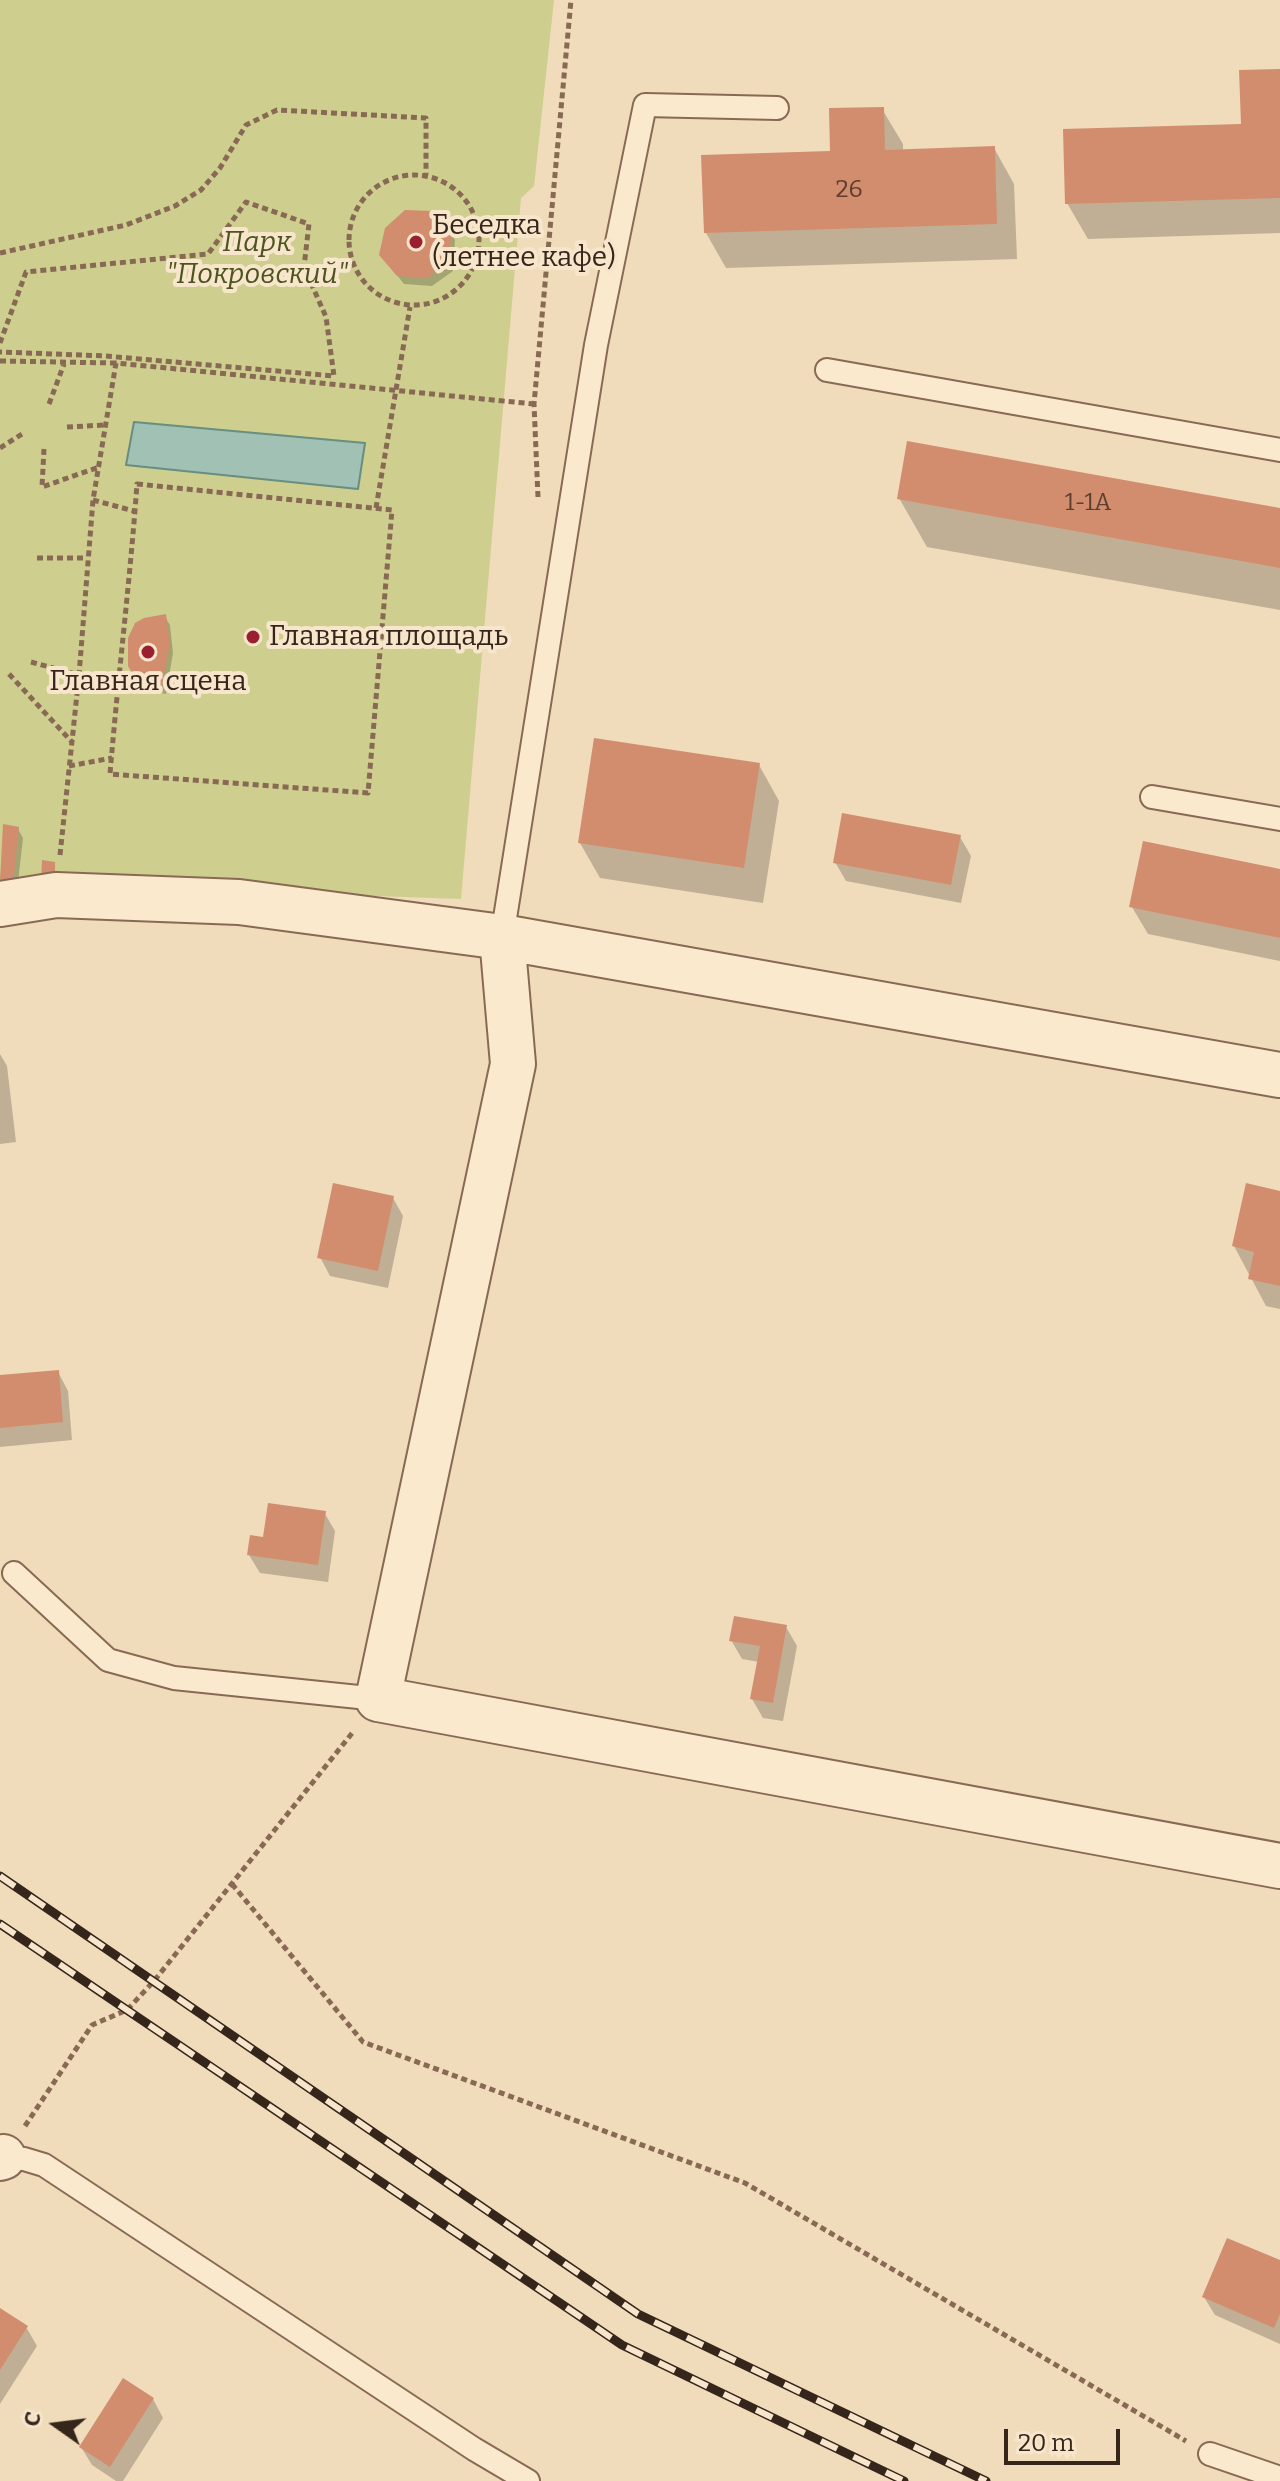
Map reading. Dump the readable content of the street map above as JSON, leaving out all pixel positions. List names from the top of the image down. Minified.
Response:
{"parks":["Парк \"Покровский\""],"places":["Беседка (летнее кафе)","Главная площадь","Главная сцена"],"house_numbers":["26","1-1А"],"scale_bar":"20 m","north":"left"}
